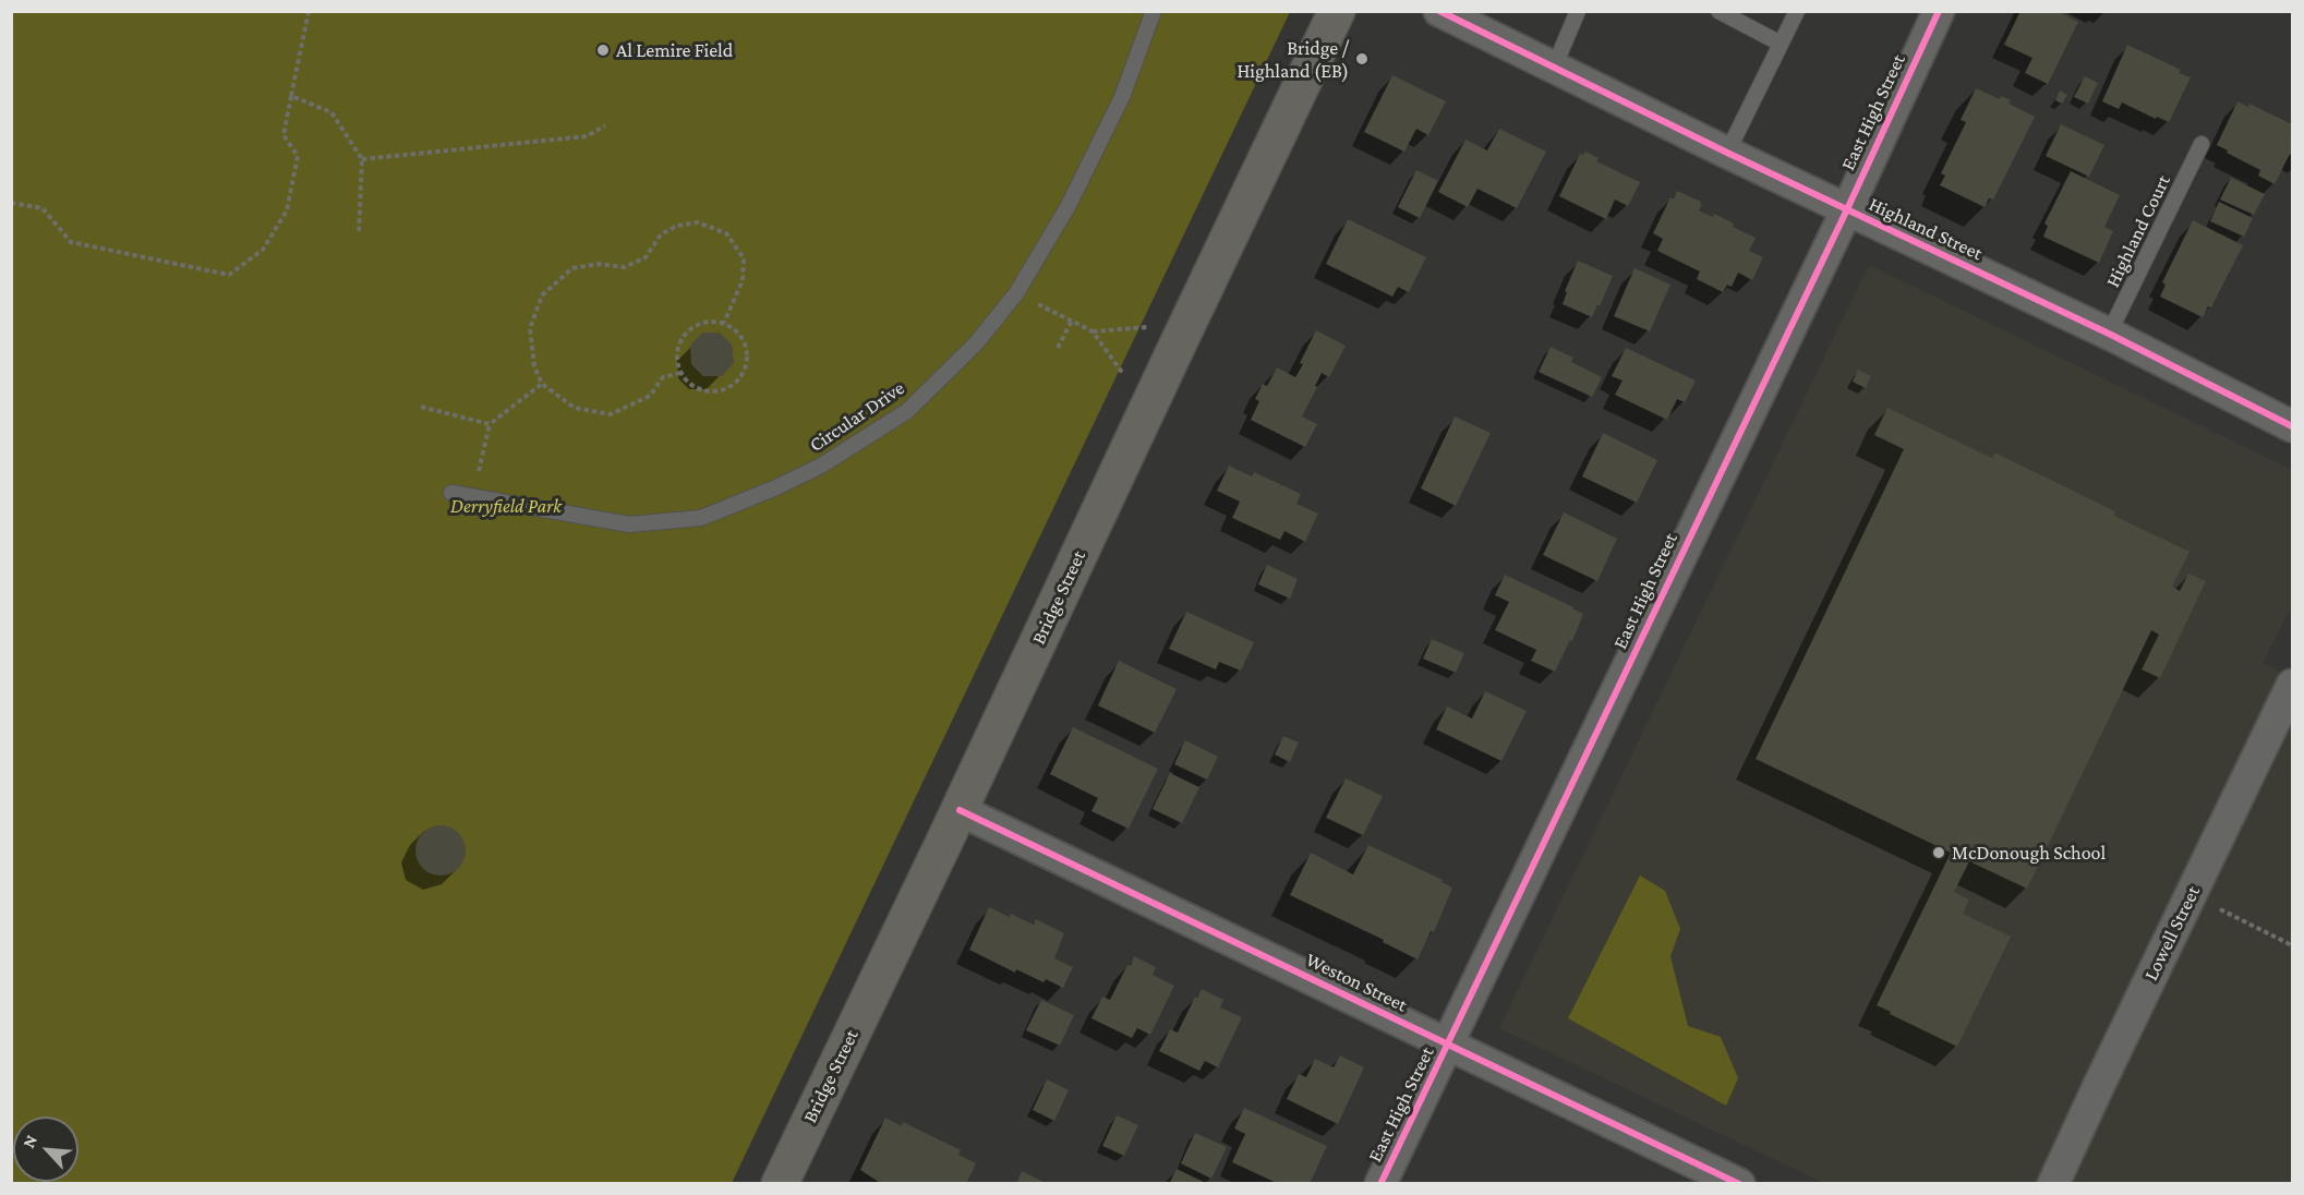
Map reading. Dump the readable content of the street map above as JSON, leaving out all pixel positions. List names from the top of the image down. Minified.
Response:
{"streets":{"main road":["Bridge Street"],"street":["East High Street","Highland Street","Lowell Street","Weston Street"],"lane":["Highland Court","Circular Drive"]},"crossings":[["East High Street","Highland Street"],["East High Street","Weston Street"],["Highland Street","Highland Court"],["Bridge Street","Weston Street"]],"parks":["Derryfield Park"],"places":["Al Lemire Field","Bridge / Highland (EB)","McDonough School"],"north":"top left"}
